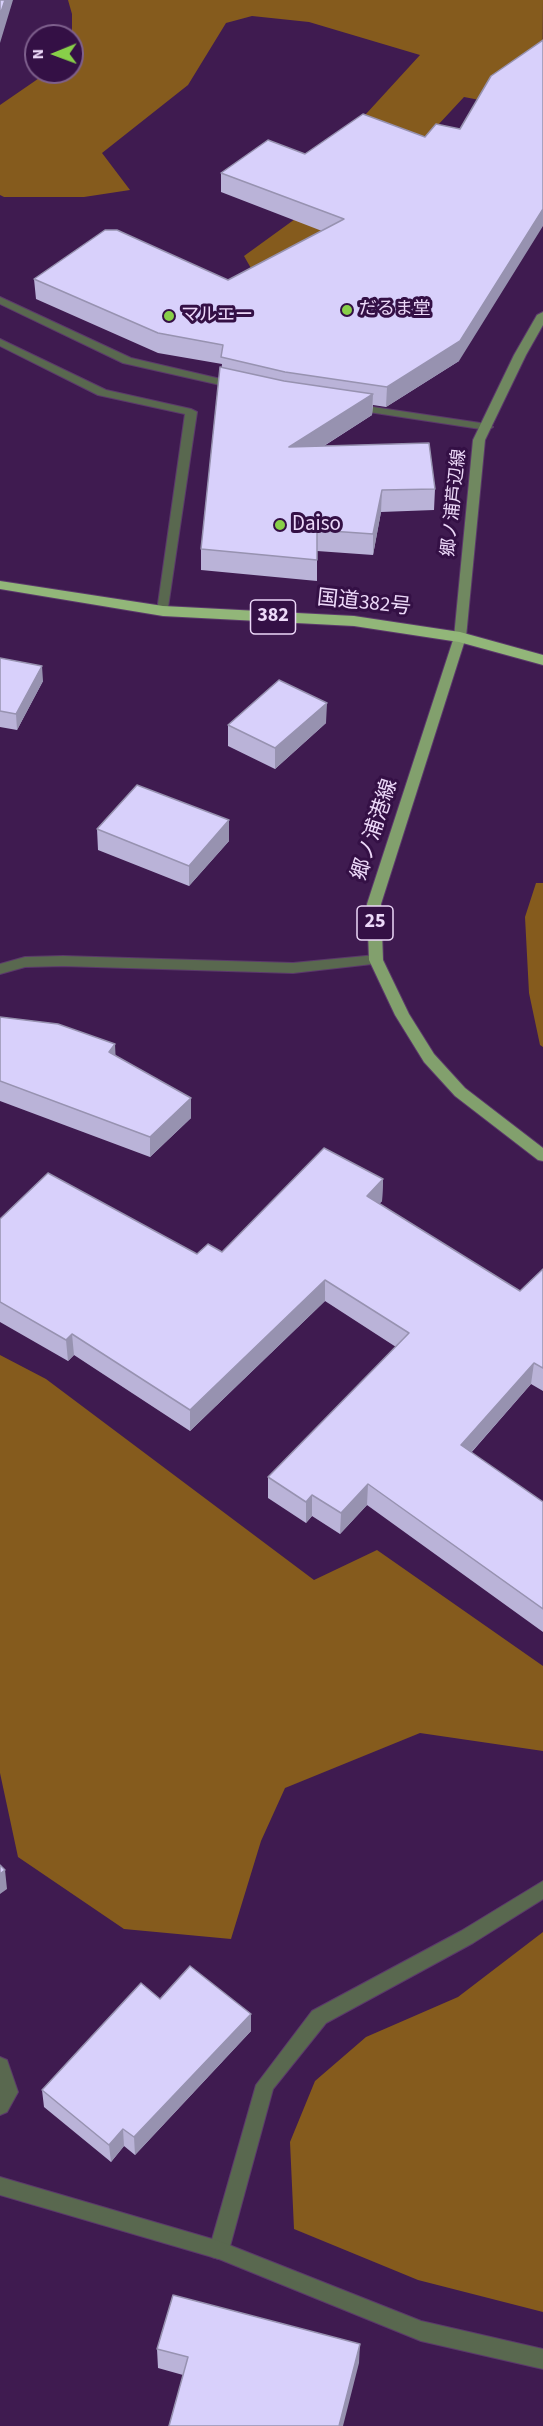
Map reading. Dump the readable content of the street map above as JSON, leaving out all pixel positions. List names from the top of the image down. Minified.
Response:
{"streets":{"highway":["国道382号","382"],"main road":["郷ノ浦芦辺線","郷ノ浦港線","25"]},"crossings":[["郷ノ浦芦辺線","国道382号"],["郷ノ浦芦辺線","郷ノ浦港線"],["国道382号","郷ノ浦港線"]],"places":["だるま堂","マルエー","Daiso"],"north":"left"}
